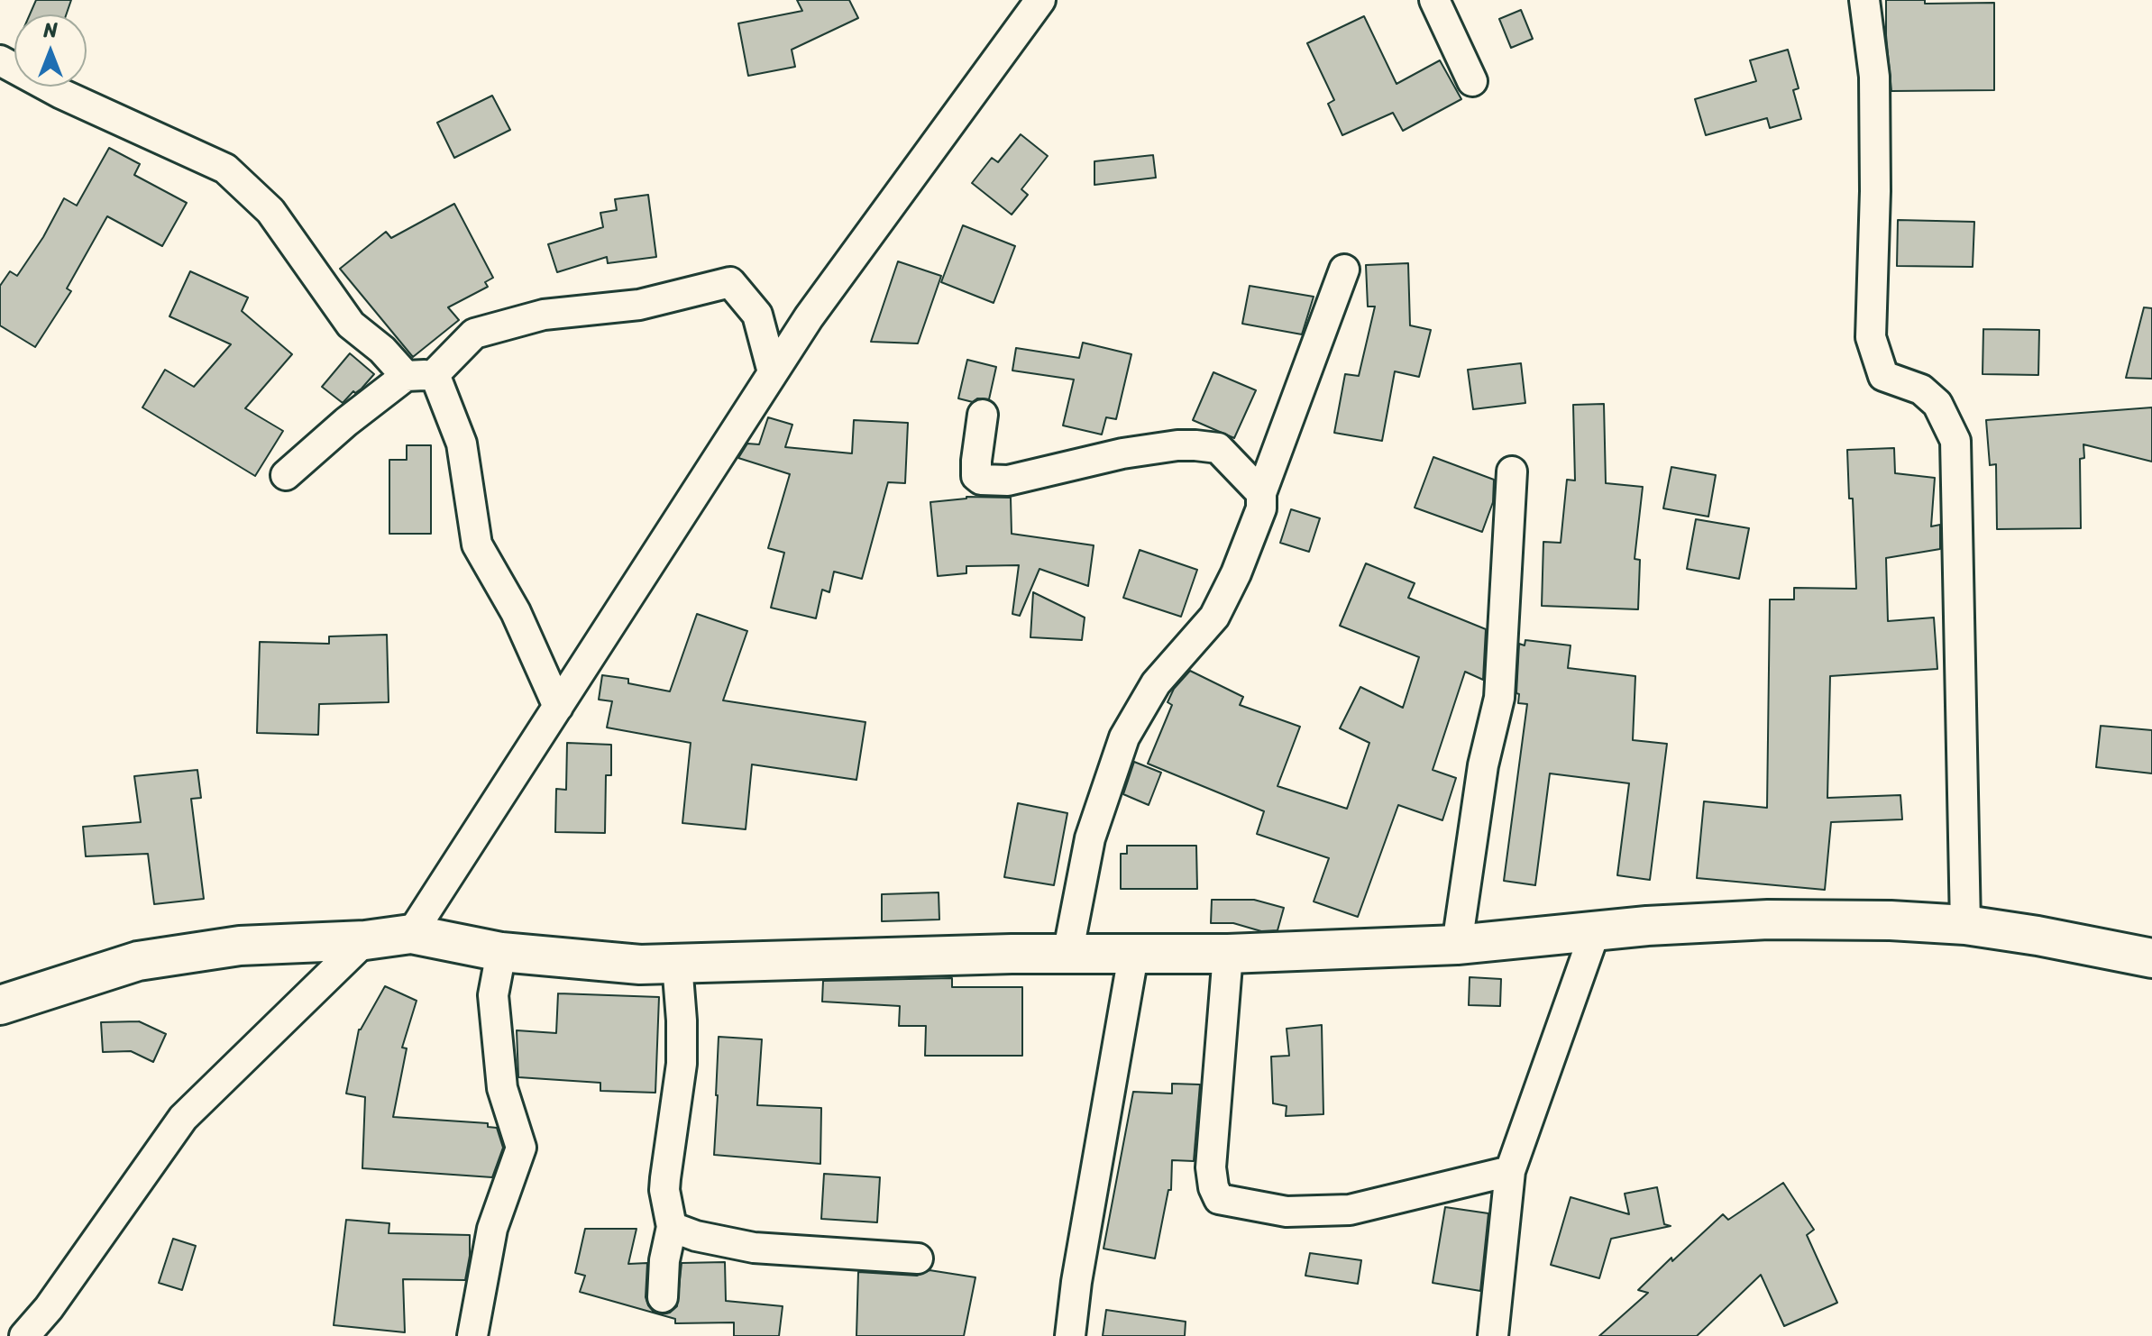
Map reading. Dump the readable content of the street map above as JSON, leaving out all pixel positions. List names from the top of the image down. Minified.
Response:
{"north":"top"}
